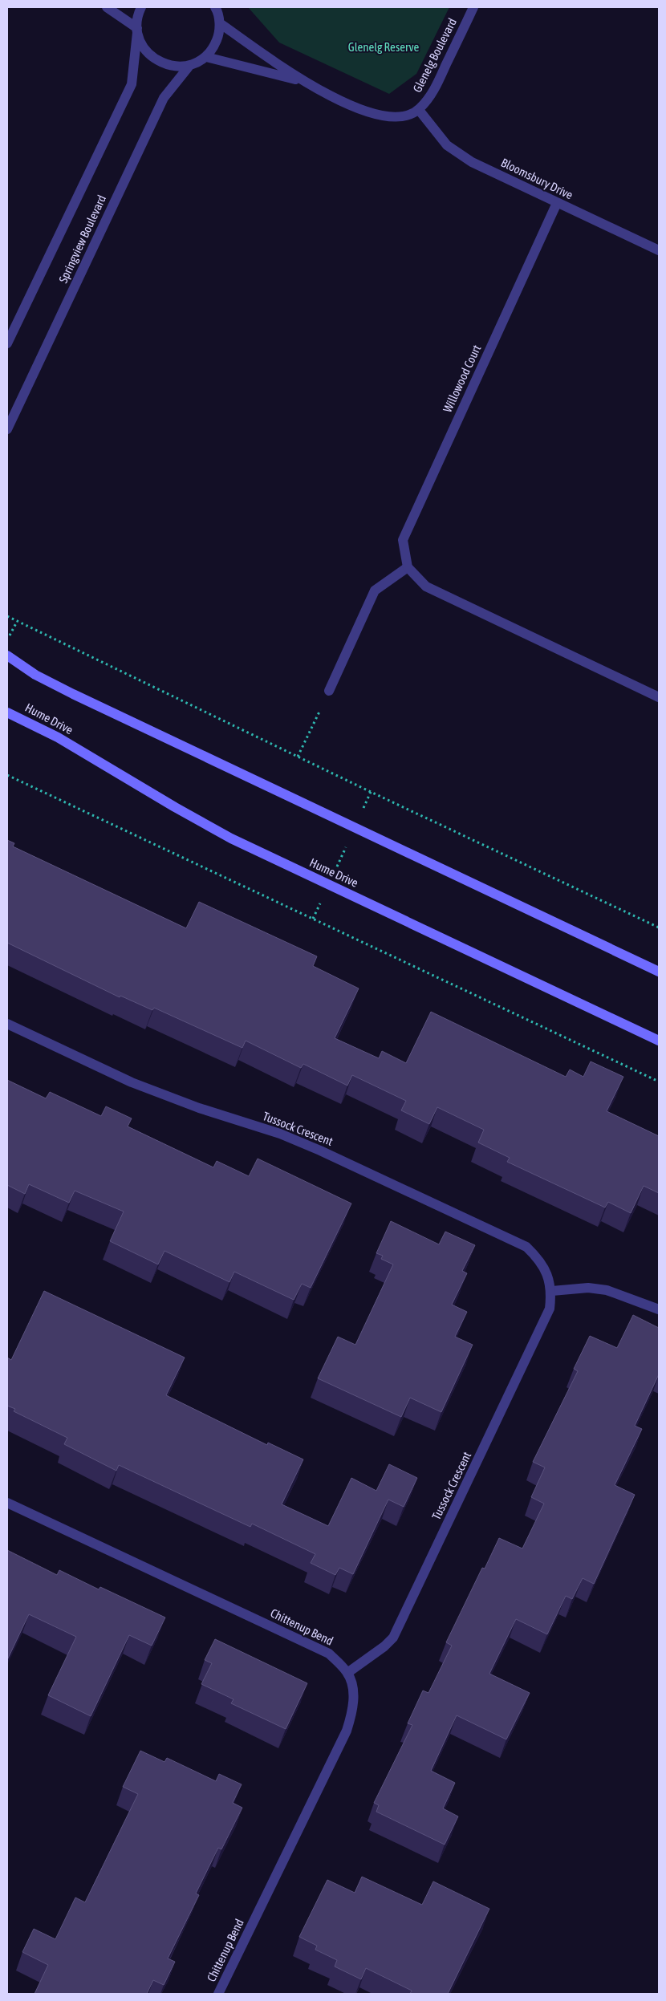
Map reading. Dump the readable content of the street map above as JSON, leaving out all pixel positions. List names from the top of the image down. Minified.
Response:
{"streets":{"street":["Glenelg Boulevard","Bloomsbury Drive","Springview Boulevard","Willowood Court","Hume Drive","Tussock Crescent","Chittenup Bend"]},"crossings":[["Glenelg Boulevard","Bloomsbury Drive"],["Bloomsbury Drive","Willowood Court"],["Tussock Crescent","Chittenup Bend"]],"parks":["Glenelg Reserve"]}
